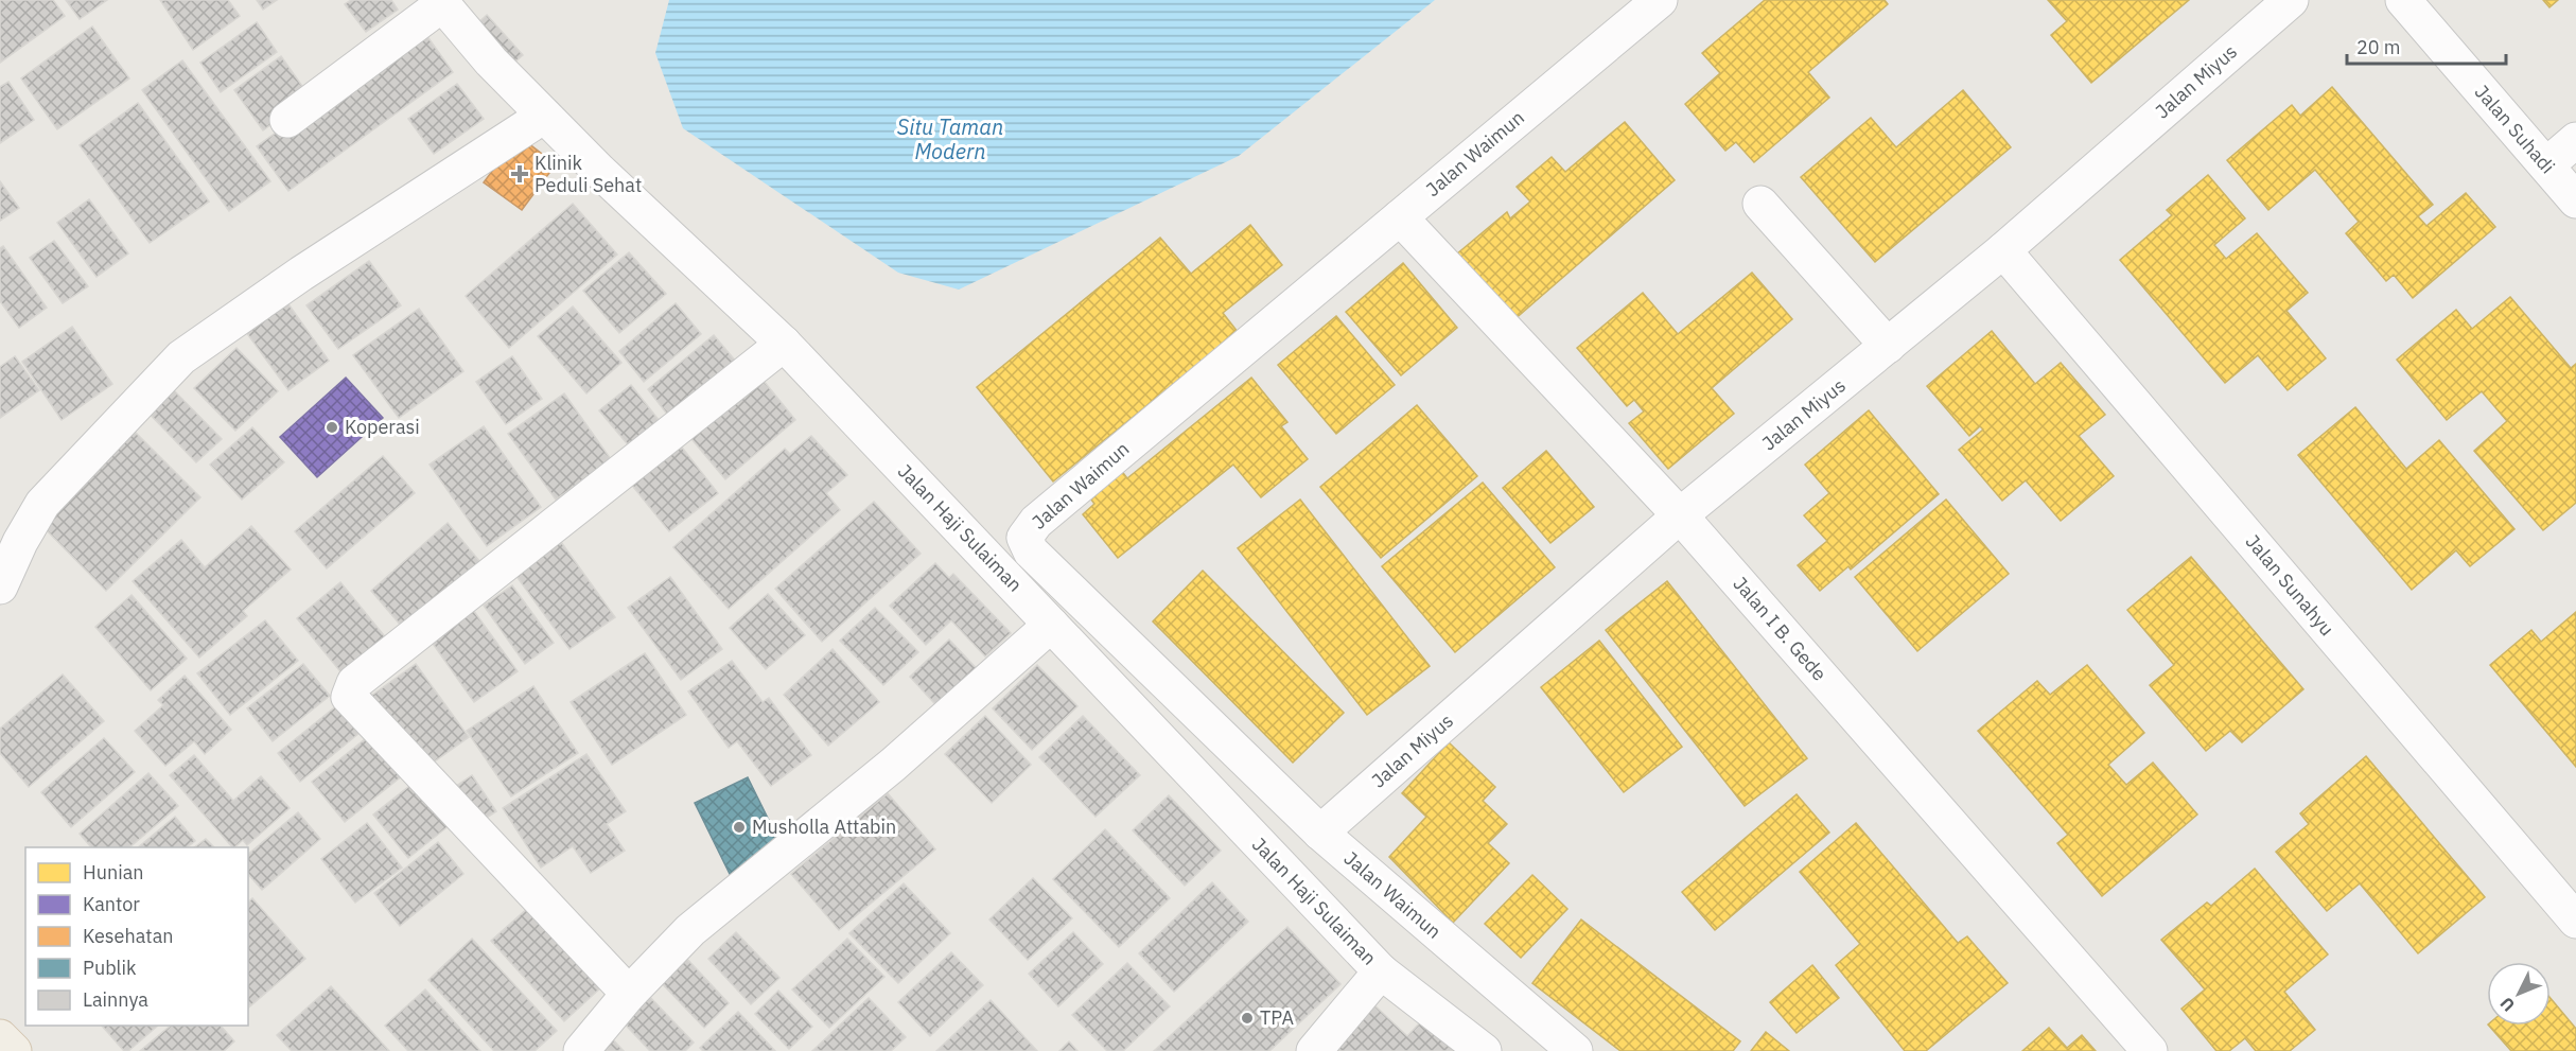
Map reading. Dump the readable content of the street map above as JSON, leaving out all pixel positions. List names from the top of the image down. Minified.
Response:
{"streets":{"street":["Jalan Miyus","Jalan Suhadi","Jalan Waimun","Jalan Haji Sulaiman","Jalan Sunahyu","Jalan I B. Gede"]},"crossings":[["Jalan Miyus","Jalan Waimun"],["Jalan Miyus","Jalan Sunahyu"],["Jalan Miyus","Jalan I B. Gede"],["Jalan Waimun","Jalan I B. Gede"]],"water":["Situ Taman Modern"],"places":{"health":["Klinik Peduli Sehat"],"other":["Koperasi","Musholla Attabin","TPA"]},"legend":["Hunian","Kantor","Kesehatan","Publik","Lainnya"],"scale_bar":"20 m","north":"bottom left"}
